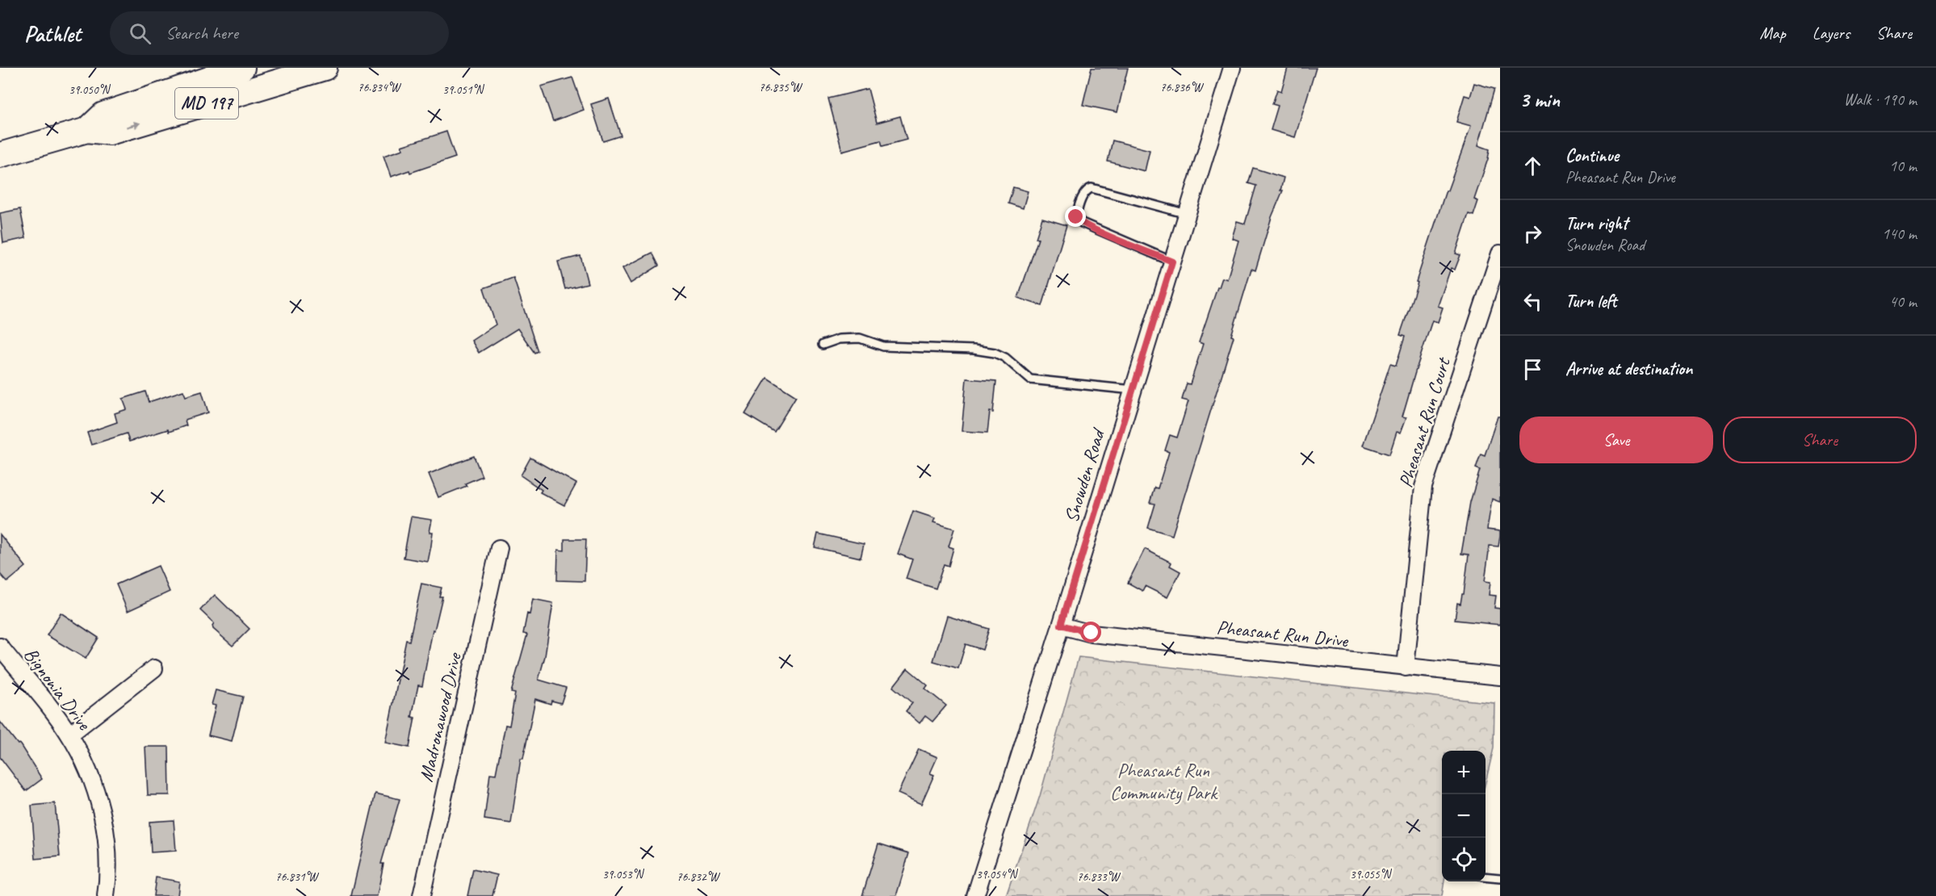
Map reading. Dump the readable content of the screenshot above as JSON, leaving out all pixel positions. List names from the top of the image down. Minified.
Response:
{"streets":{"main road":["MD 197"],"street":["Pheasant Run Court","Snowden Road","Pheasant Run Drive","Bignonia Drive","Madronawood Drive"]},"crossings":[["Pheasant Run Court","Pheasant Run Drive"],["Snowden Road","Pheasant Run Drive"]],"parks":["Pheasant Run Community Park"],"page":{"header":"Pathlet","search":"Search here","nav":["Map","Layers","Share"],"heading":["3 min","Walk · 190 m"],"list":[["Continue","Pheasant Run Drive","10 m"],["Turn right","Snowden Road","140 m"],["Turn left","40 m"],"Arrive at destination"],"buttons":["Save","Share"],"map_buttons":["+","−"]},"coordinates":["76.835°W","76.836°W","76.834°W","39.050°N","39.051°N","39.053°N","39.054°N","39.055°N","76.831°W","76.832°W","76.833°W"]}
